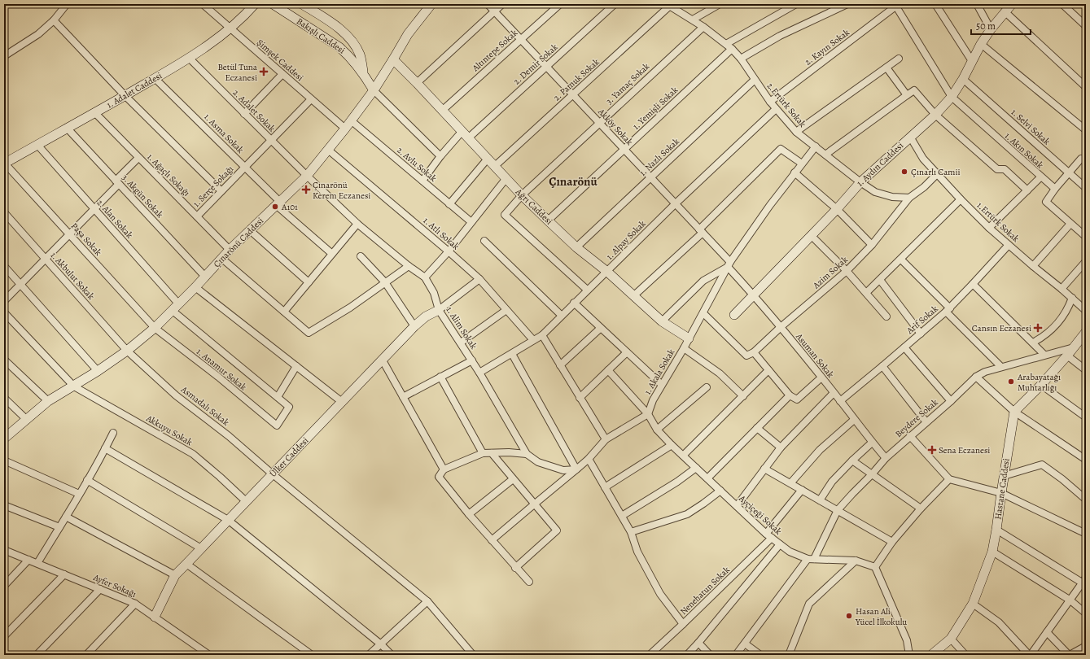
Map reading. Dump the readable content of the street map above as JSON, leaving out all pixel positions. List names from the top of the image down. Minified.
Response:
{"streets":{"main road":["Bakışlı Caddesi","1. Adalet Caddesi","1. Aydın Caddesi","Ağrı Caddesi","Çınarönü Caddesi","Ülker Caddesi","Hastane Caddesi"],"street":["2. Kayın Sokak","Altıntepe Sokak","Şimşek Caddesi","2. Demir Sokak","2. Pamuk Sokak","3. Yamaç Sokak","2.Ertürk Sokak","1. Yemişli Sokak","2. Adalet Sokak","Akköy Sokak","1. Selvi Sokak","1. Asma Sokak","1. Akın Sokak","1. Nazlı Sokak","2. Avlu Sokak","1. Ağaçlı Sokağı","1. Serçe Sokağı","3. Akgün Sokak","2. Alan Sokak","1.Ertürk Sokak","1. Atlı Sokak","Paşa Sokak","1. Alpay Sokak","Azim Sokak","1. Akbulut Sokak","Arif Sokak","1. Alim Sokak","Asuman Sokak","1. Anamur Sokak","1. Akala Sokak","Asmadalı Sokak","Beydere Sokak","Akkuyu Sokak","Ayçiçeği Sokak","Ayfer Sokağı","Nenehatun Sokak"]},"crossings":[["Bakışlı Caddesi","Çınarönü Caddesi"],["2. Kayın Sokak","2.Ertürk Sokak"],["2. Kayın Sokak","1. Akın Sokak"],["Altıntepe Sokak","Akköy Sokak"],["Altıntepe Sokak","Ağrı Caddesi"],["Şimşek Caddesi","1. Adalet Caddesi"],["Şimşek Caddesi","1. Serçe Sokağı"],["Şimşek Caddesi","Çınarönü Caddesi"],["2. Demir Sokak","Akköy Sokak"],["2. Demir Sokak","2. Avlu Sokak"],["2. Demir Sokak","Ağrı Caddesi"],["2. Pamuk Sokak","2.Ertürk Sokak"],["2. Pamuk Sokak","Akköy Sokak"],["2. Pamuk Sokak","Ağrı Caddesi"],["3. Yamaç Sokak","2.Ertürk Sokak"],["3. Yamaç Sokak","Akköy Sokak"],["3. Yamaç Sokak","Ağrı Caddesi"],["3. Yamaç Sokak","1. Alpay Sokak"],["1. Adalet Caddesi","2. Adalet Sokak"],["1. Adalet Caddesi","1. Asma Sokak"],["1. Adalet Caddesi","1. Ağaçlı Sokağı"],["1. Adalet Caddesi","3. Akgün Sokak"],["1. Adalet Caddesi","2. Alan Sokak"],["1. Adalet Caddesi","Paşa Sokak"],["2.Ertürk Sokak","1. Yemişli Sokak"],["2.Ertürk Sokak","1. Nazlı Sokak"],["2.Ertürk Sokak","1. Aydın Caddesi"],["2.Ertürk Sokak","1. Alpay Sokak"],["2.Ertürk Sokak","Azim Sokak"],["2.Ertürk Sokak","1. Akala Sokak"],["1. Yemişli Sokak","Akköy Sokak"],["1. Yemişli Sokak","Ağrı Caddesi"],["2. Adalet Sokak","1. Serçe Sokağı"],["2. Adalet Sokak","Çınarönü Caddesi"],["2. Adalet Sokak","1. Alim Sokak"],["Akköy Sokak","1. Nazlı Sokak"],["Akköy Sokak","1. Alpay Sokak"],["Akköy Sokak","Asuman Sokak"],["Akköy Sokak","1. Akala Sokak"],["1. Selvi Sokak","1. Aydın Caddesi"],["1. Asma Sokak","1. Serçe Sokağı"],["1. Asma Sokak","Çınarönü Caddesi"],["1. Akın Sokak","1. Aydın Caddesi"],["1. Nazlı Sokak","Ağrı Caddesi"],["2. Avlu Sokak","Çınarönü Caddesi"],["1. Aydın Caddesi","1.Ertürk Sokak"],["1. Aydın Caddesi","Asuman Sokak"],["1. Ağaçlı Sokağı","1. Serçe Sokağı"],["1. Ağaçlı Sokağı","Çınarönü Caddesi"],["3. Akgün Sokak","Çınarönü Caddesi"],["Ağrı Caddesi","1. Alpay Sokak"],["Ağrı Caddesi","Çınarönü Caddesi"],["Ağrı Caddesi","1. Akala Sokak"],["2. Alan Sokak","Çınarönü Caddesi"],["1.Ertürk Sokak","Arif Sokak"],["1. Atlı Sokak","1. Alpay Sokak"],["1. Atlı Sokak","Çınarönü Caddesi"],["Paşa Sokak","Çınarönü Caddesi"],["Paşa Sokak","1. Anamur Sokak"],["1. Alpay Sokak","1. Alim Sokak"],["Çınarönü Caddesi","1. Akbulut Sokak"],["Çınarönü Caddesi","1. Alim Sokak"],["Çınarönü Caddesi","1. Anamur Sokak"],["Çınarönü Caddesi","Asmadalı Sokak"],["Çınarönü Caddesi","Akkuyu Sokak"],["Azim Sokak","Asuman Sokak"],["1. Akbulut Sokak","Asmadalı Sokak"],["Arif Sokak","Asuman Sokak"],["1. Alim Sokak","Ülker Caddesi"],["Asuman Sokak","1. Akala Sokak"],["Asuman Sokak","Beydere Sokak"],["1. Akala Sokak","Ayçiçeği Sokak"],["Asmadalı Sokak","Ülker Caddesi"],["Beydere Sokak","Ayçiçeği Sokak"],["Akkuyu Sokak","Ülker Caddesi"],["Ülker Caddesi","Ayfer Sokağı"],["Ayçiçeği Sokak","Nenehatun Sokak"]],"districts":["Çınarönü"],"places":{"health":["Betül Tuna Eczanesi","Çınarönü Kerem Eczanesi","Cansın Eczanesi","Sena Eczanesi"],"other":["Çınarlı Camii","A101","Arabayatağı Muhtarlığı","Hasan Ali Yücel İlkokulu"]},"scale_bar":"50 m"}
